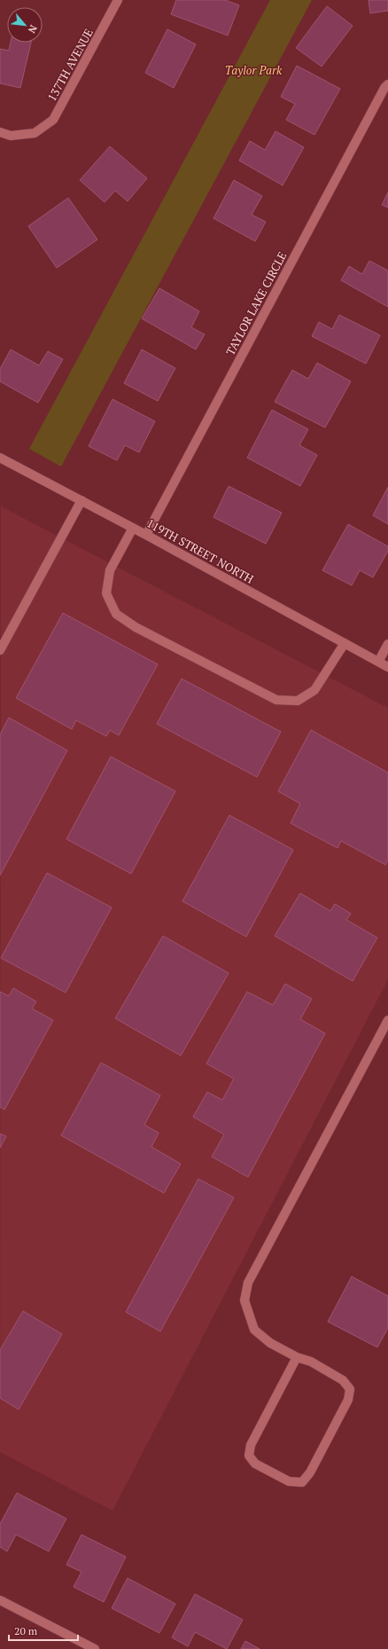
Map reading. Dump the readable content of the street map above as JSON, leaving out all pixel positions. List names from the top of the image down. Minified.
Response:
{"streets":{"street":["137TH AVENUE","TAYLOR LAKE CIRCLE","119TH STREET NORTH"]},"crossings":[["TAYLOR LAKE CIRCLE","119TH STREET NORTH"]],"parks":["Taylor Park"],"scale_bar":"20 m","north":"bottom right"}
